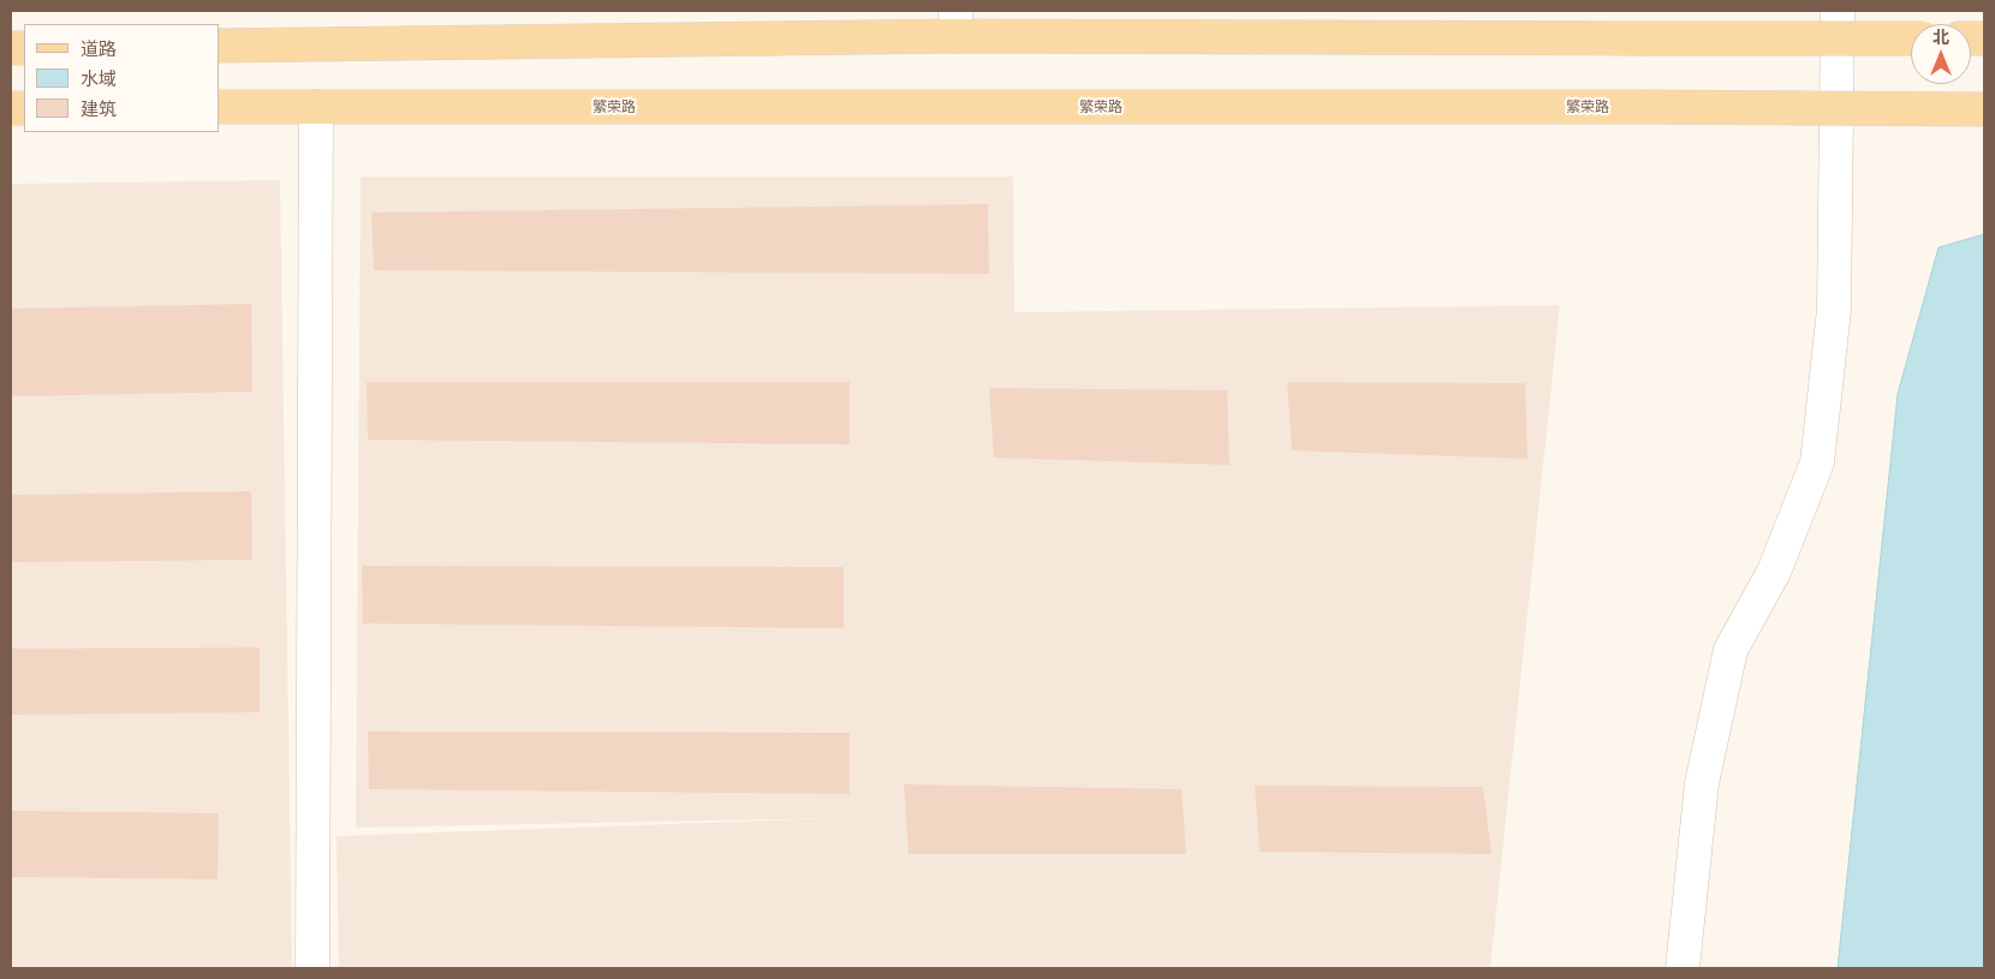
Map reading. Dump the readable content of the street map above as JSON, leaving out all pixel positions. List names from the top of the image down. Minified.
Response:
{"streets":{"main road":["繁荣路"]},"legend":["道路","水域","建筑"],"north":"top"}
